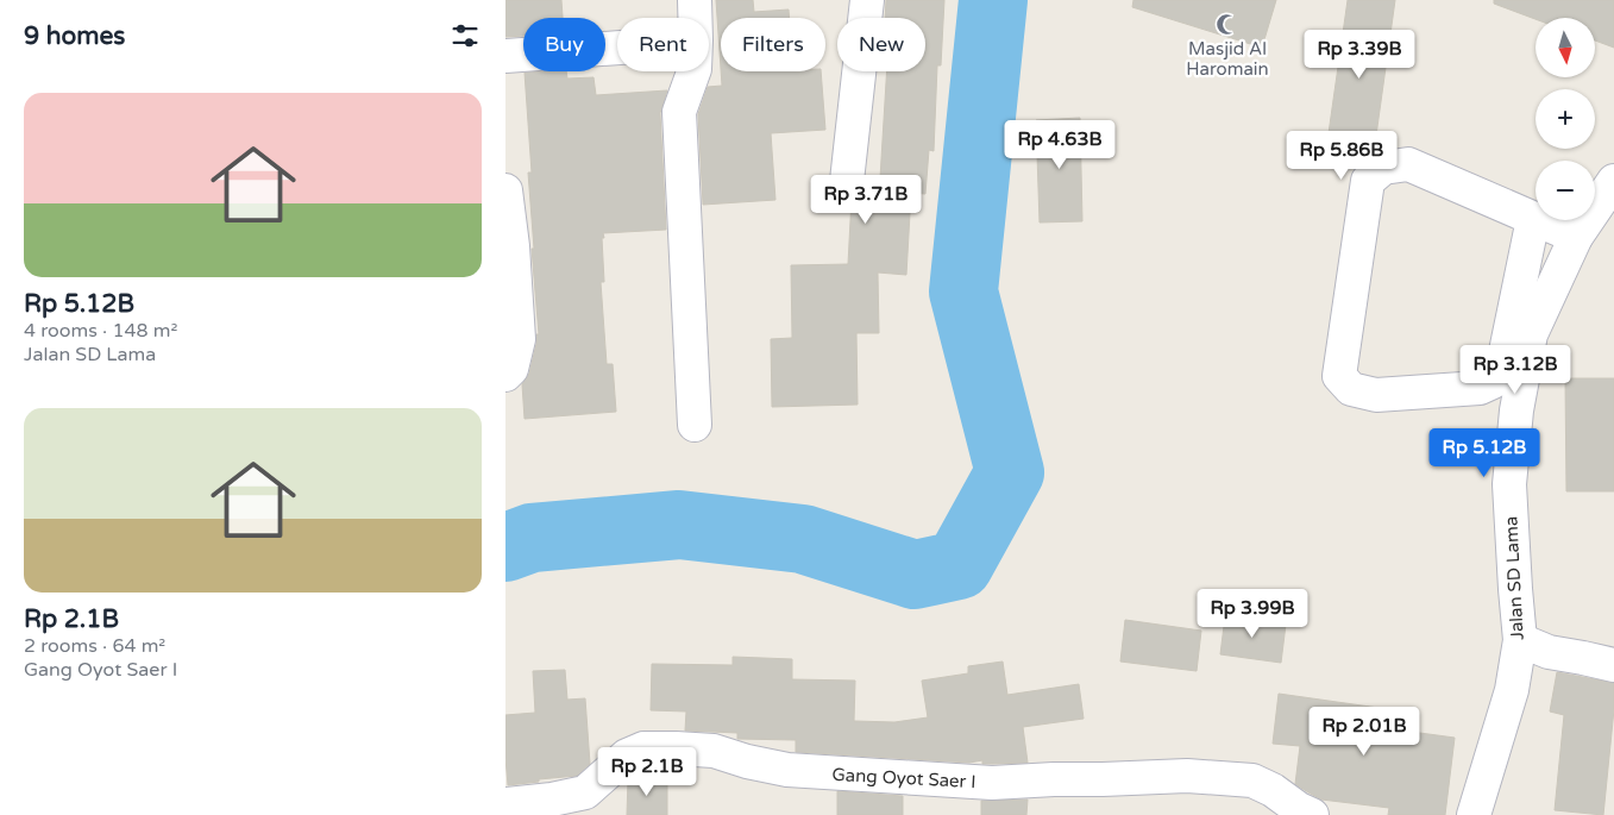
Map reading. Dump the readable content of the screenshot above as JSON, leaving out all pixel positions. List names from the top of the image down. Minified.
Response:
{"streets":{"street":["Jalan SD Lama","Gang Oyot Saer I"]},"places":{"mosque":["Masjid Al Haromain"]},"north":"bottom","page":{"heading":"9 homes","map_buttons":["+","−"],"chip":["Buy","Rent","Filters","New"],"price":["Rp 3.39B","Rp 4.63B","Rp 5.86B","Rp 3.71B","Rp 3.12B","Rp 5.12B","Rp 3.99B","Rp 2.01B","Rp 2.1B"],"list":[{"name":"Rp 5.12B","note":"4 rooms · 148 m² · Jalan SD Lama"},{"name":"Rp 2.1B","note":"2 rooms · 64 m² · Gang Oyot Saer I"}]}}
